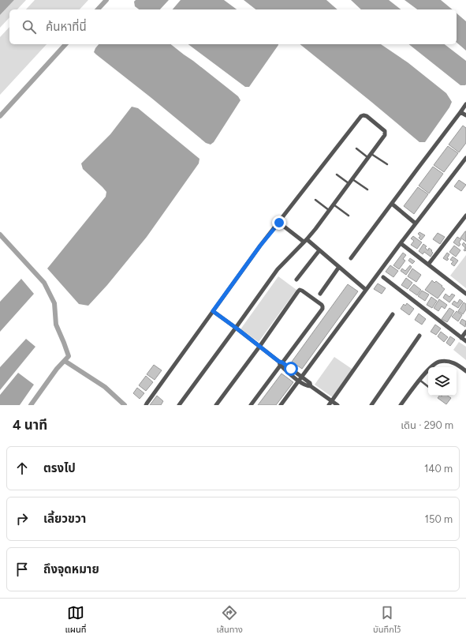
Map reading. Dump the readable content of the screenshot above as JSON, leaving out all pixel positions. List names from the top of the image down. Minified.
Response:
{"page":{"search":"ค้นหาที่นี่","heading":["4 นาที","เดิน · 290 m"],"list":[["ตรงไป","140 m"],["เลี้ยวขวา","150 m"],"ถึงจุดหมาย"],"nav":["แผนที่","เส้นทาง","บันทึกไว้"]}}
